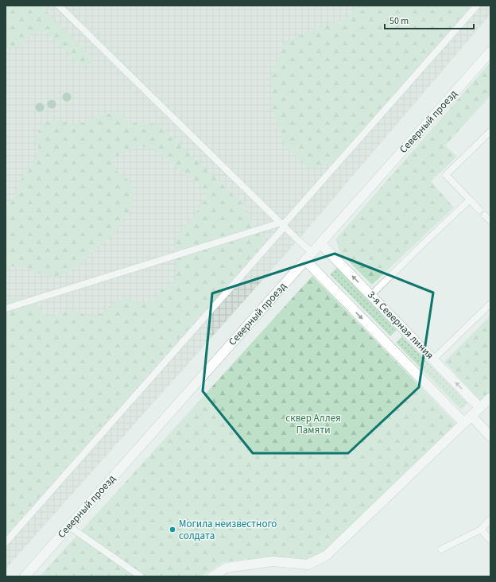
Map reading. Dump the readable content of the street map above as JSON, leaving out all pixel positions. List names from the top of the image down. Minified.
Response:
{"streets":{"street":["Северный проезд","3-я Северная линия"]},"crossings":[["Северный проезд","3-я Северная линия"]],"parks":["сквер Аллея Памяти"],"places":["Могила неизвестного солдата"],"scale_bar":"50 m"}
